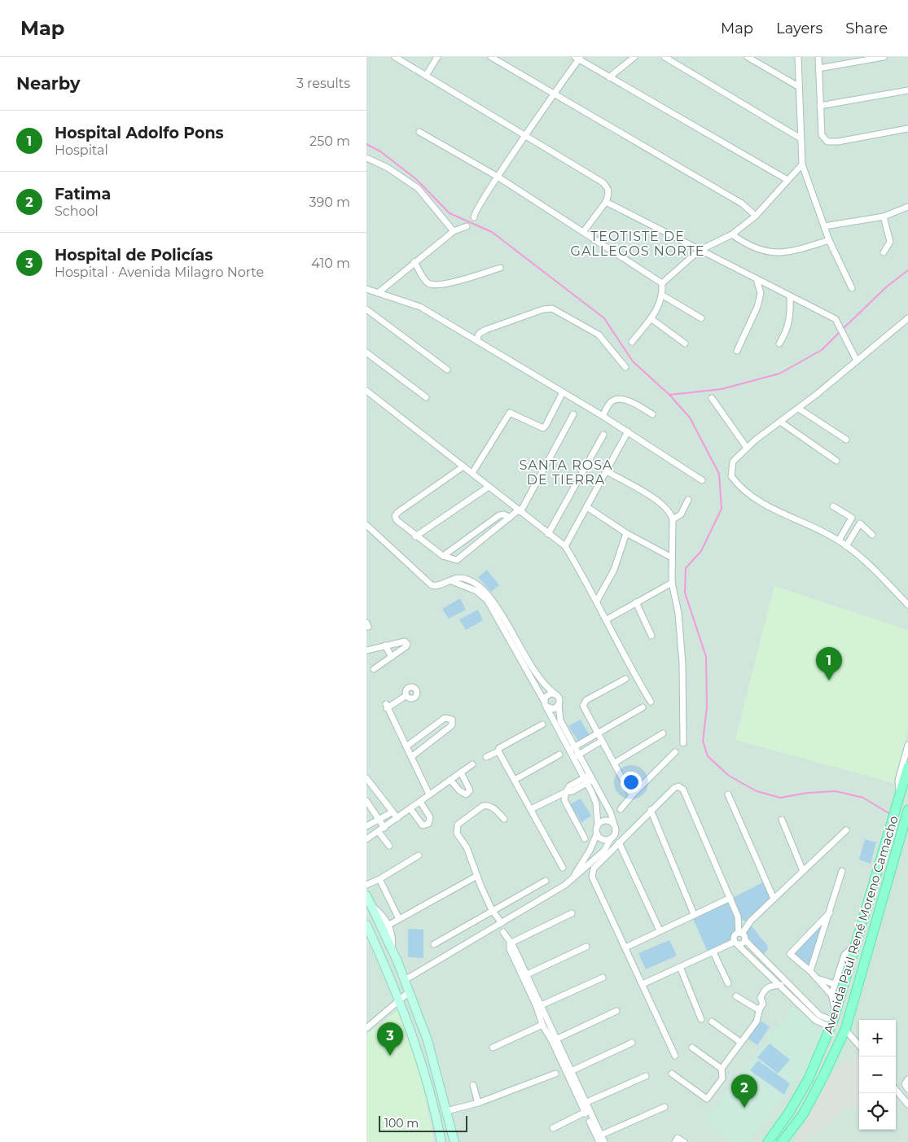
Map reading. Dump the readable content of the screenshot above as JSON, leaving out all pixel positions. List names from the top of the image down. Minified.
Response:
{"streets":{"main road":["Avenida Paúl René Moreno Camacho"]},"districts":["TEOTISTE DE GALLEGOS NORTE","SANTA ROSA DE TIERRA"],"scale_bar":"100 m","page":{"header":"Map","nav":["Map","Layers","Share"],"heading":["Nearby","3 results"],"list":[{"mark":"1","name":"Hospital Adolfo Pons","note":"Hospital","value":"250 m"},{"mark":"2","name":"Fatima","note":"School","value":"390 m"},{"mark":"3","name":"Hospital de Policías","note":"Hospital · Avenida Milagro Norte","value":"410 m"}],"pins":["1","3","2"],"map_buttons":["+","−"],"scale":"100 m"}}
